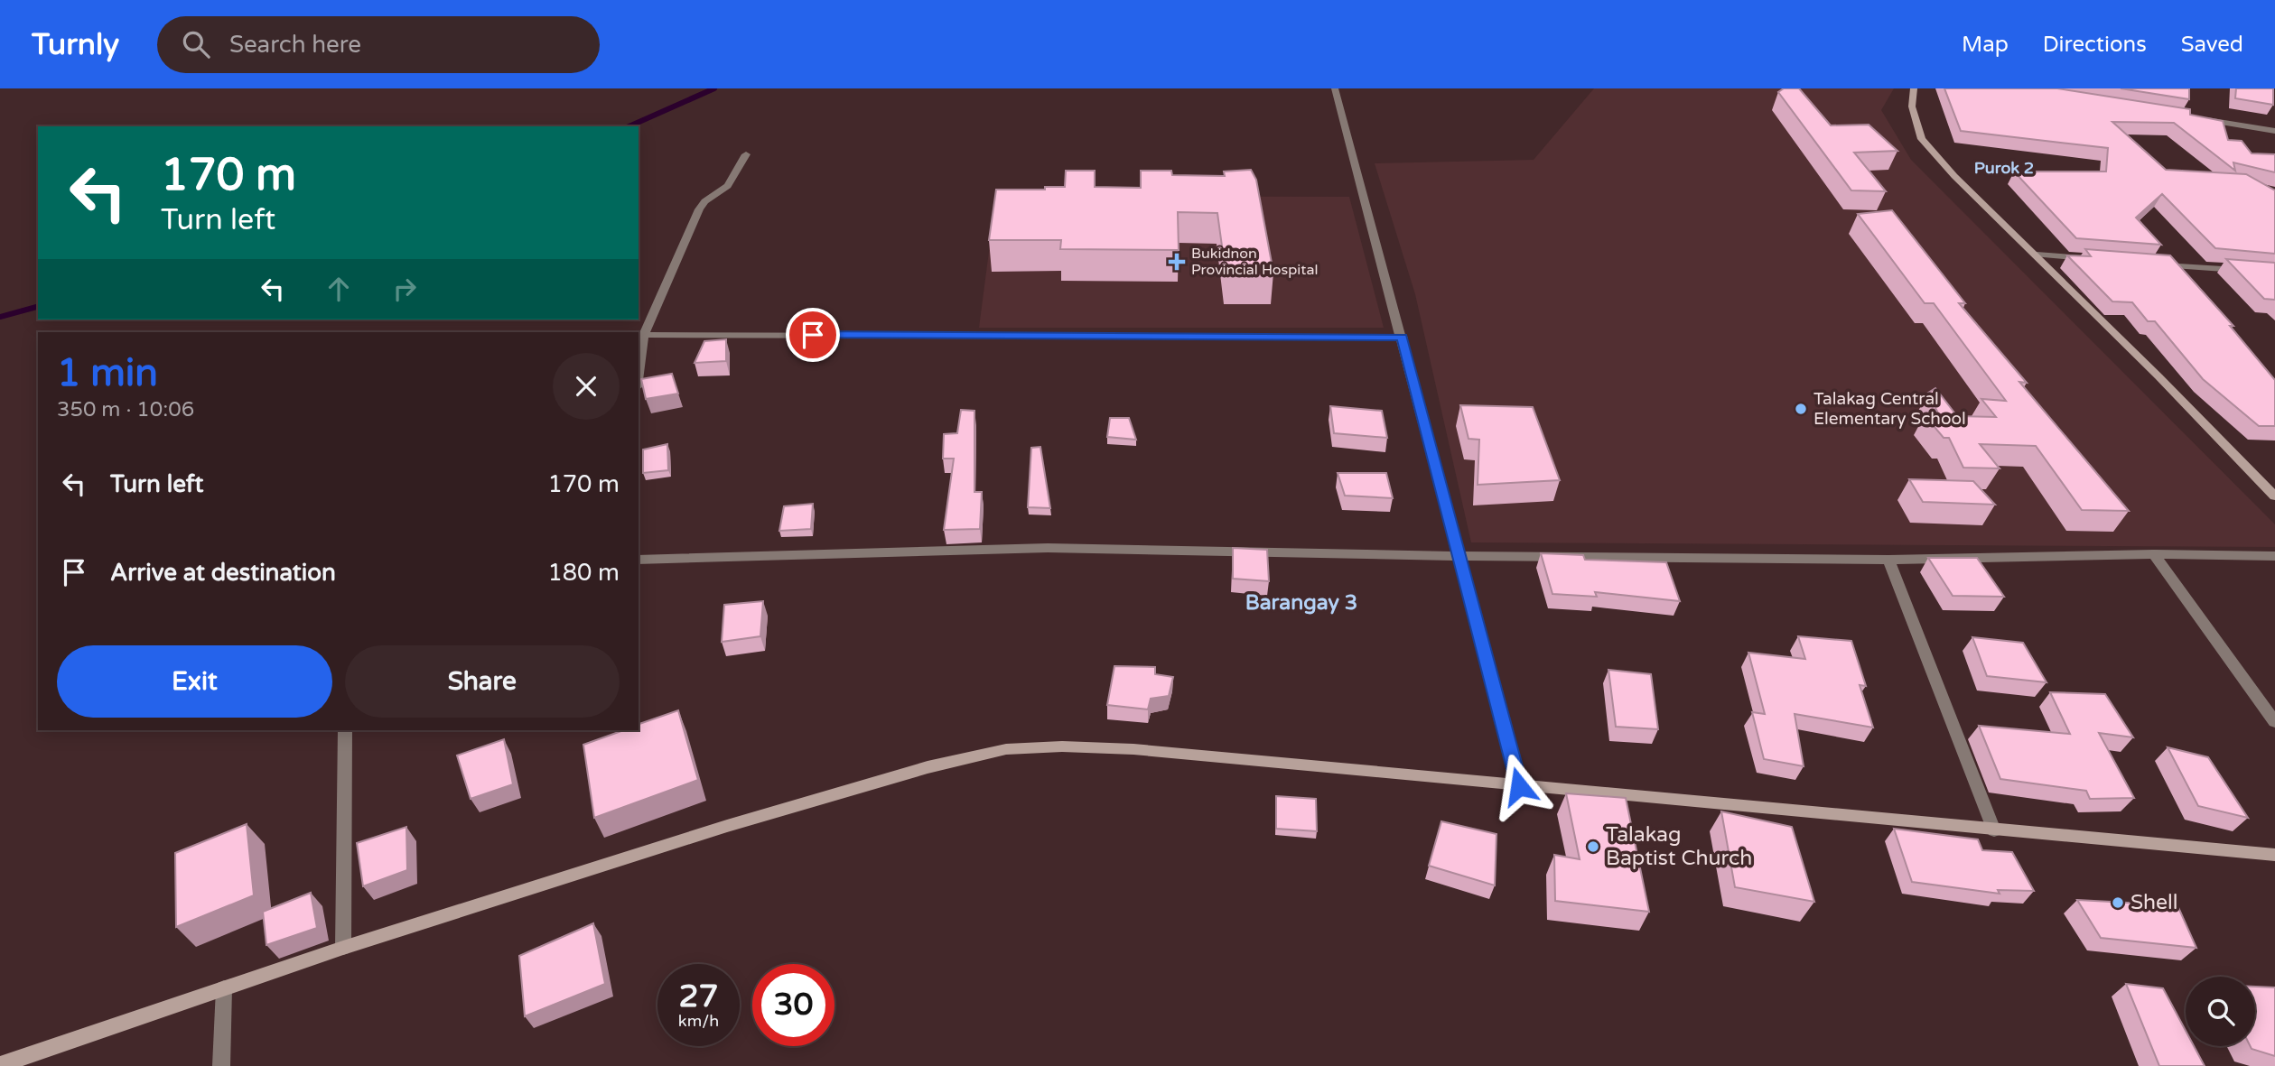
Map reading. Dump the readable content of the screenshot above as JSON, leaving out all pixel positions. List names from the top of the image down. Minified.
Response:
{"districts":["Purok 2","Barangay 3"],"places":{"health":["Bukidnon Provincial Hospital"],"other":["Talakag Central Elementary School","Talakag Baptist Church","Shell"]},"page":{"header":"Turnly","search":"Search here","nav":["Map","Directions","Saved"],"turn":["170 m","Turn left"],"heading":["1 min","350 m · 10:06"],"list":[{"name":"Turn left","value":"170 m"},{"name":"Arrive at destination","value":"180 m"}],"buttons":["Exit","Share"],"speed":"27 km/h","limit":"30"}}
